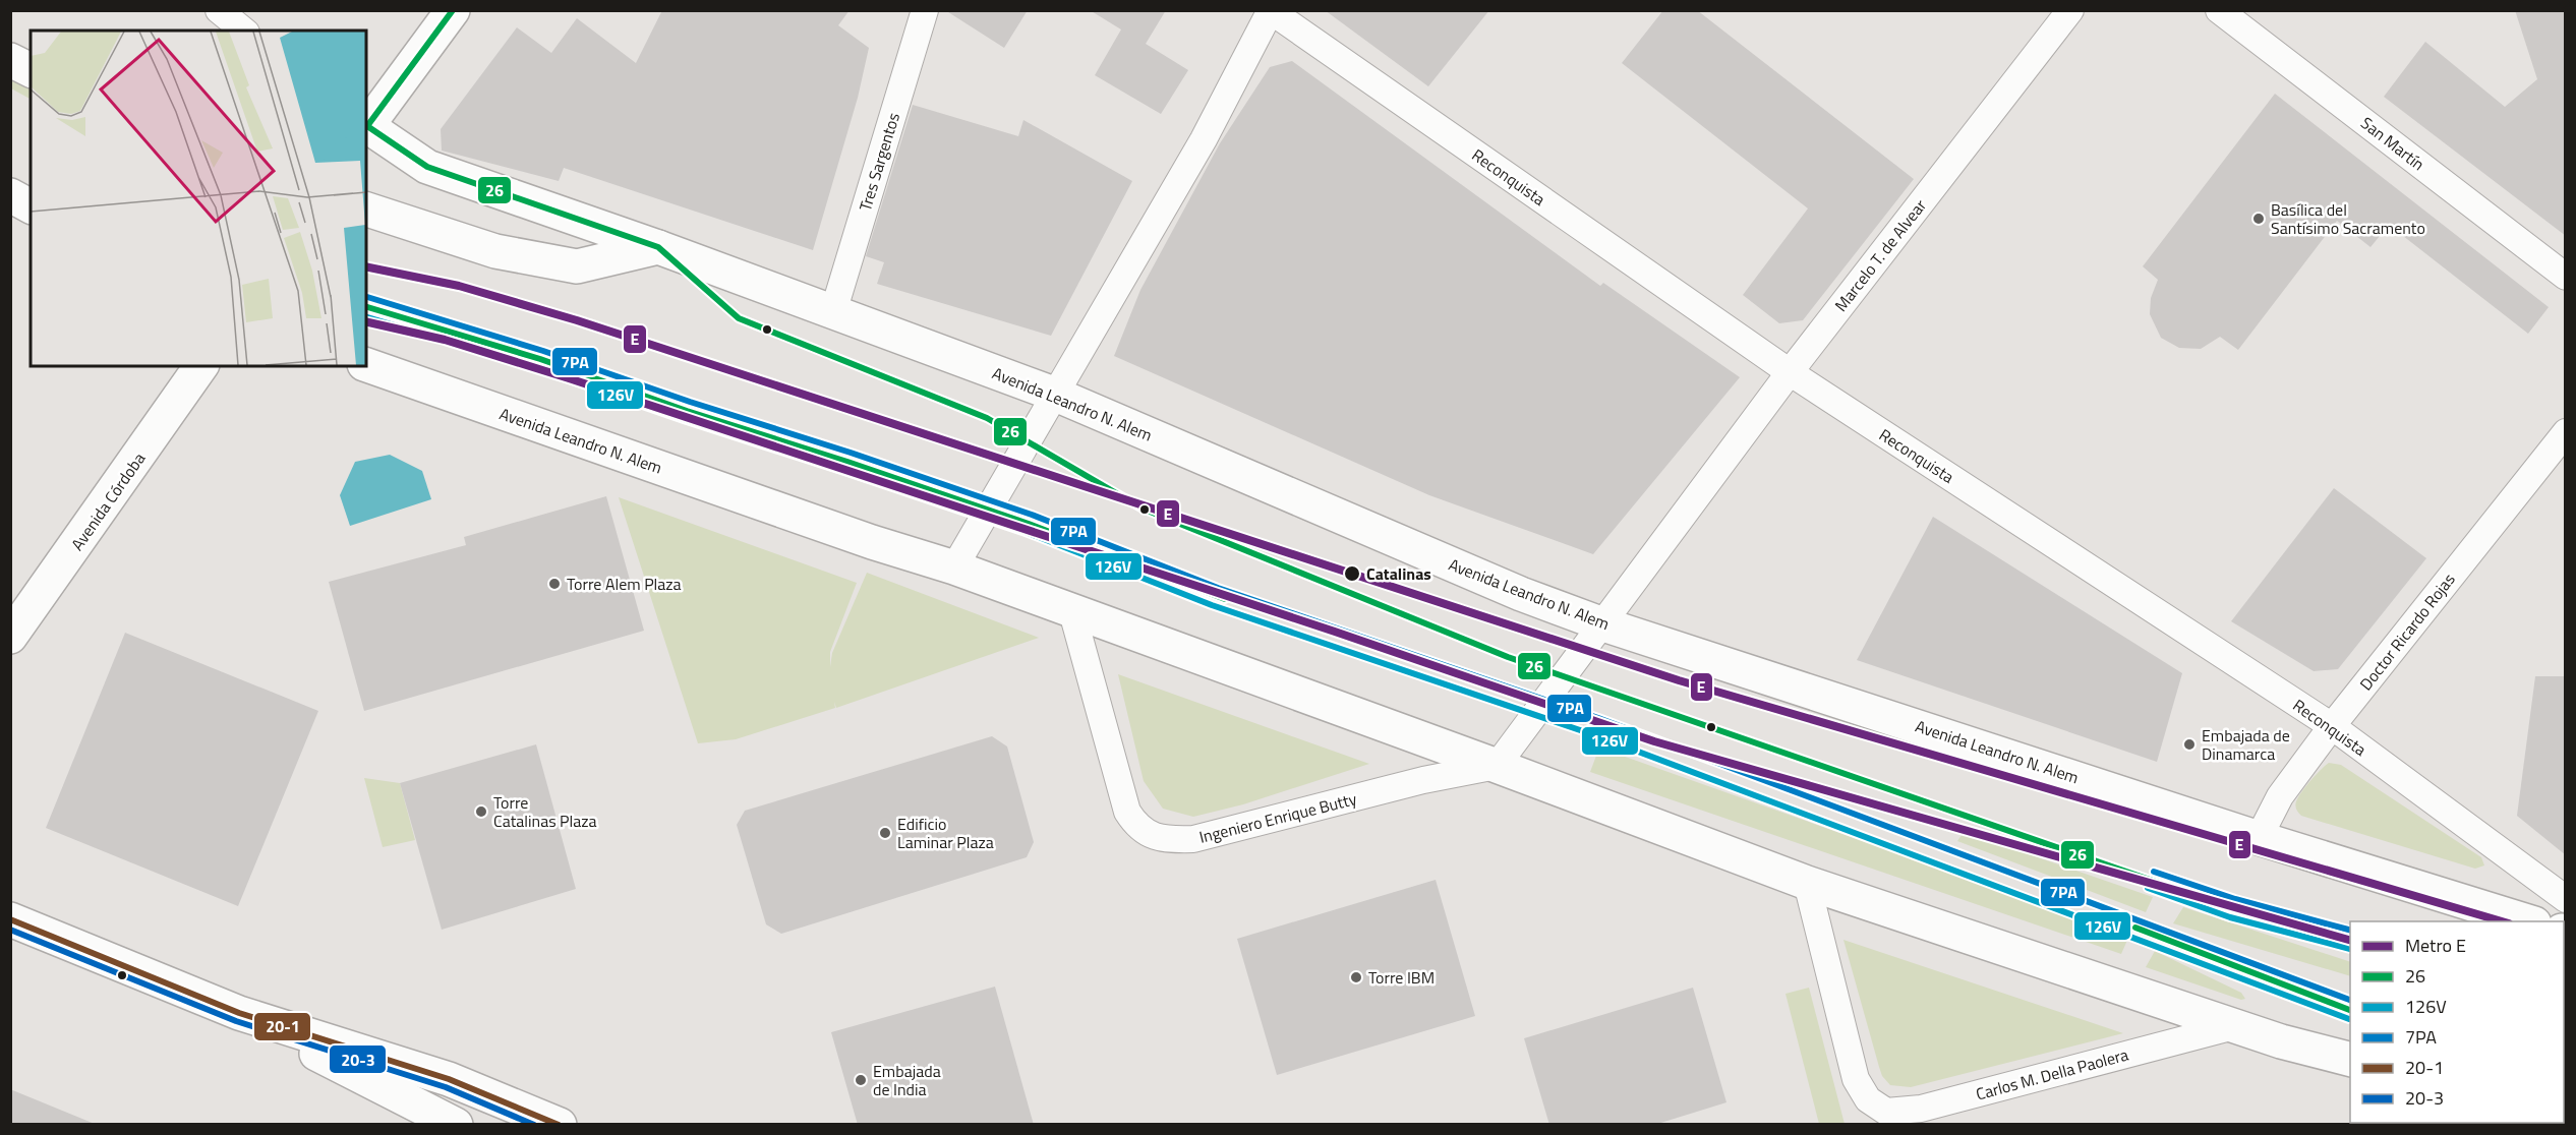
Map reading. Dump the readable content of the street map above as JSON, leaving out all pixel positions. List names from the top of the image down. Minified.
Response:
{"streets":{"main road":["Avenida Leandro N. Alem","Avenida Córdoba"],"street":["San Martín","Tres Sargentos","Reconquista","Marcelo T. de Alvear","Doctor Ricardo Rojas","Ingeniero Enrique Butty","Carlos M. Della Paolera"]},"crossings":[["Tres Sargentos","Avenida Leandro N. Alem"],["Reconquista","Marcelo T. de Alvear"],["Reconquista","Doctor Ricardo Rojas"],["Marcelo T. de Alvear","Avenida Leandro N. Alem"],["Marcelo T. de Alvear","Ingeniero Enrique Butty"],["Avenida Leandro N. Alem","Doctor Ricardo Rojas"],["Avenida Leandro N. Alem","Ingeniero Enrique Butty"],["Avenida Leandro N. Alem","Carlos M. Della Paolera"]],"places":["Basílica del Santísimo Sacramento","Catalinas","Torre Alem Plaza","Embajada de Dinamarca","Torre Catalinas Plaza","Edificio Laminar Plaza","Torre IBM","Embajada de India"],"lines":["transit line 26","metro line E","transit line 7PA","transit line 126V","transit line 20-1","transit line 20-3"],"legend":["Metro E","26","126V","7PA","20-1","20-3"]}
